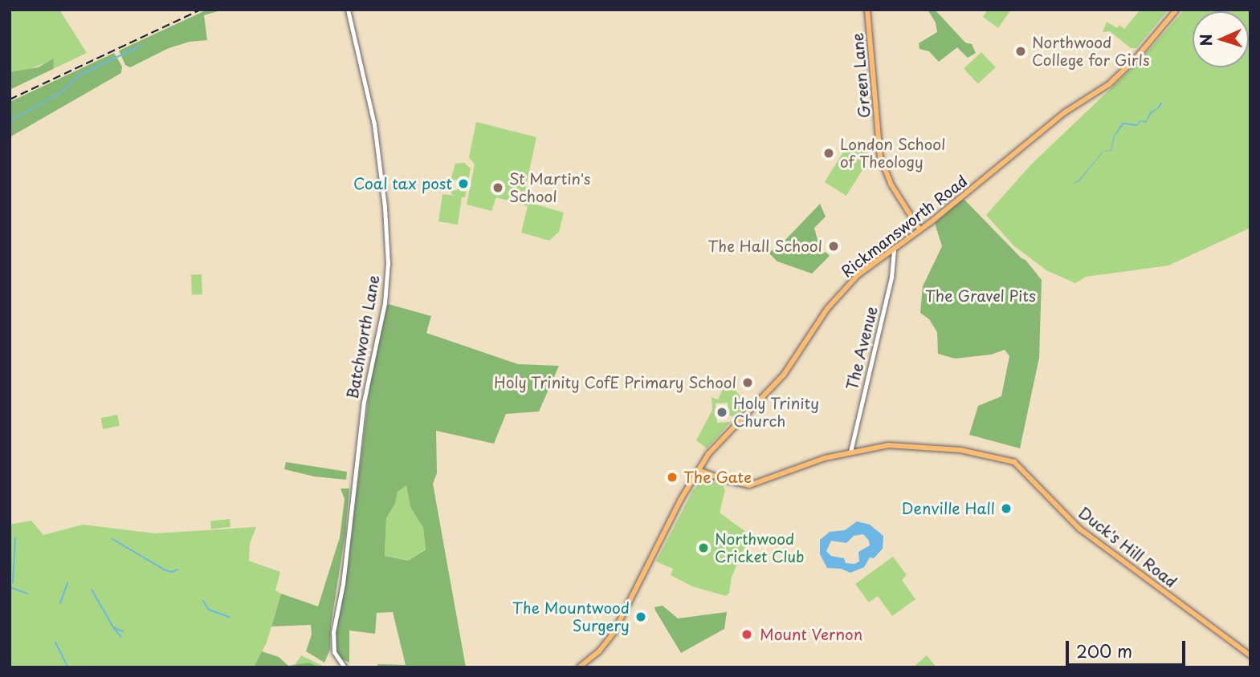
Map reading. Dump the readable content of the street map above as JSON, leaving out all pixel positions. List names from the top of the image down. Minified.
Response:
{"streets":{"main road":["Green Lane","Rickmansworth Road","Duck's Hill Road"],"street":["Batchworth Lane","The Avenue"]},"crossings":[["Green Lane","Rickmansworth Road"],["Rickmansworth Road","The Avenue"],["Rickmansworth Road","Duck's Hill Road"],["The Avenue","Duck's Hill Road"]],"parks":["The Gravel Pits"],"places":["Northwood College for Girls","London School of Theology","Coal tax post","St Martin's School","The Hall School","Holy Trinity CofE Primary School","Holy Trinity Church","The Gate","Denville Hall","Northwood Cricket Club","The Mountwood Surgery","Mount Vernon"],"scale_bar":"200 m","north":"left"}
